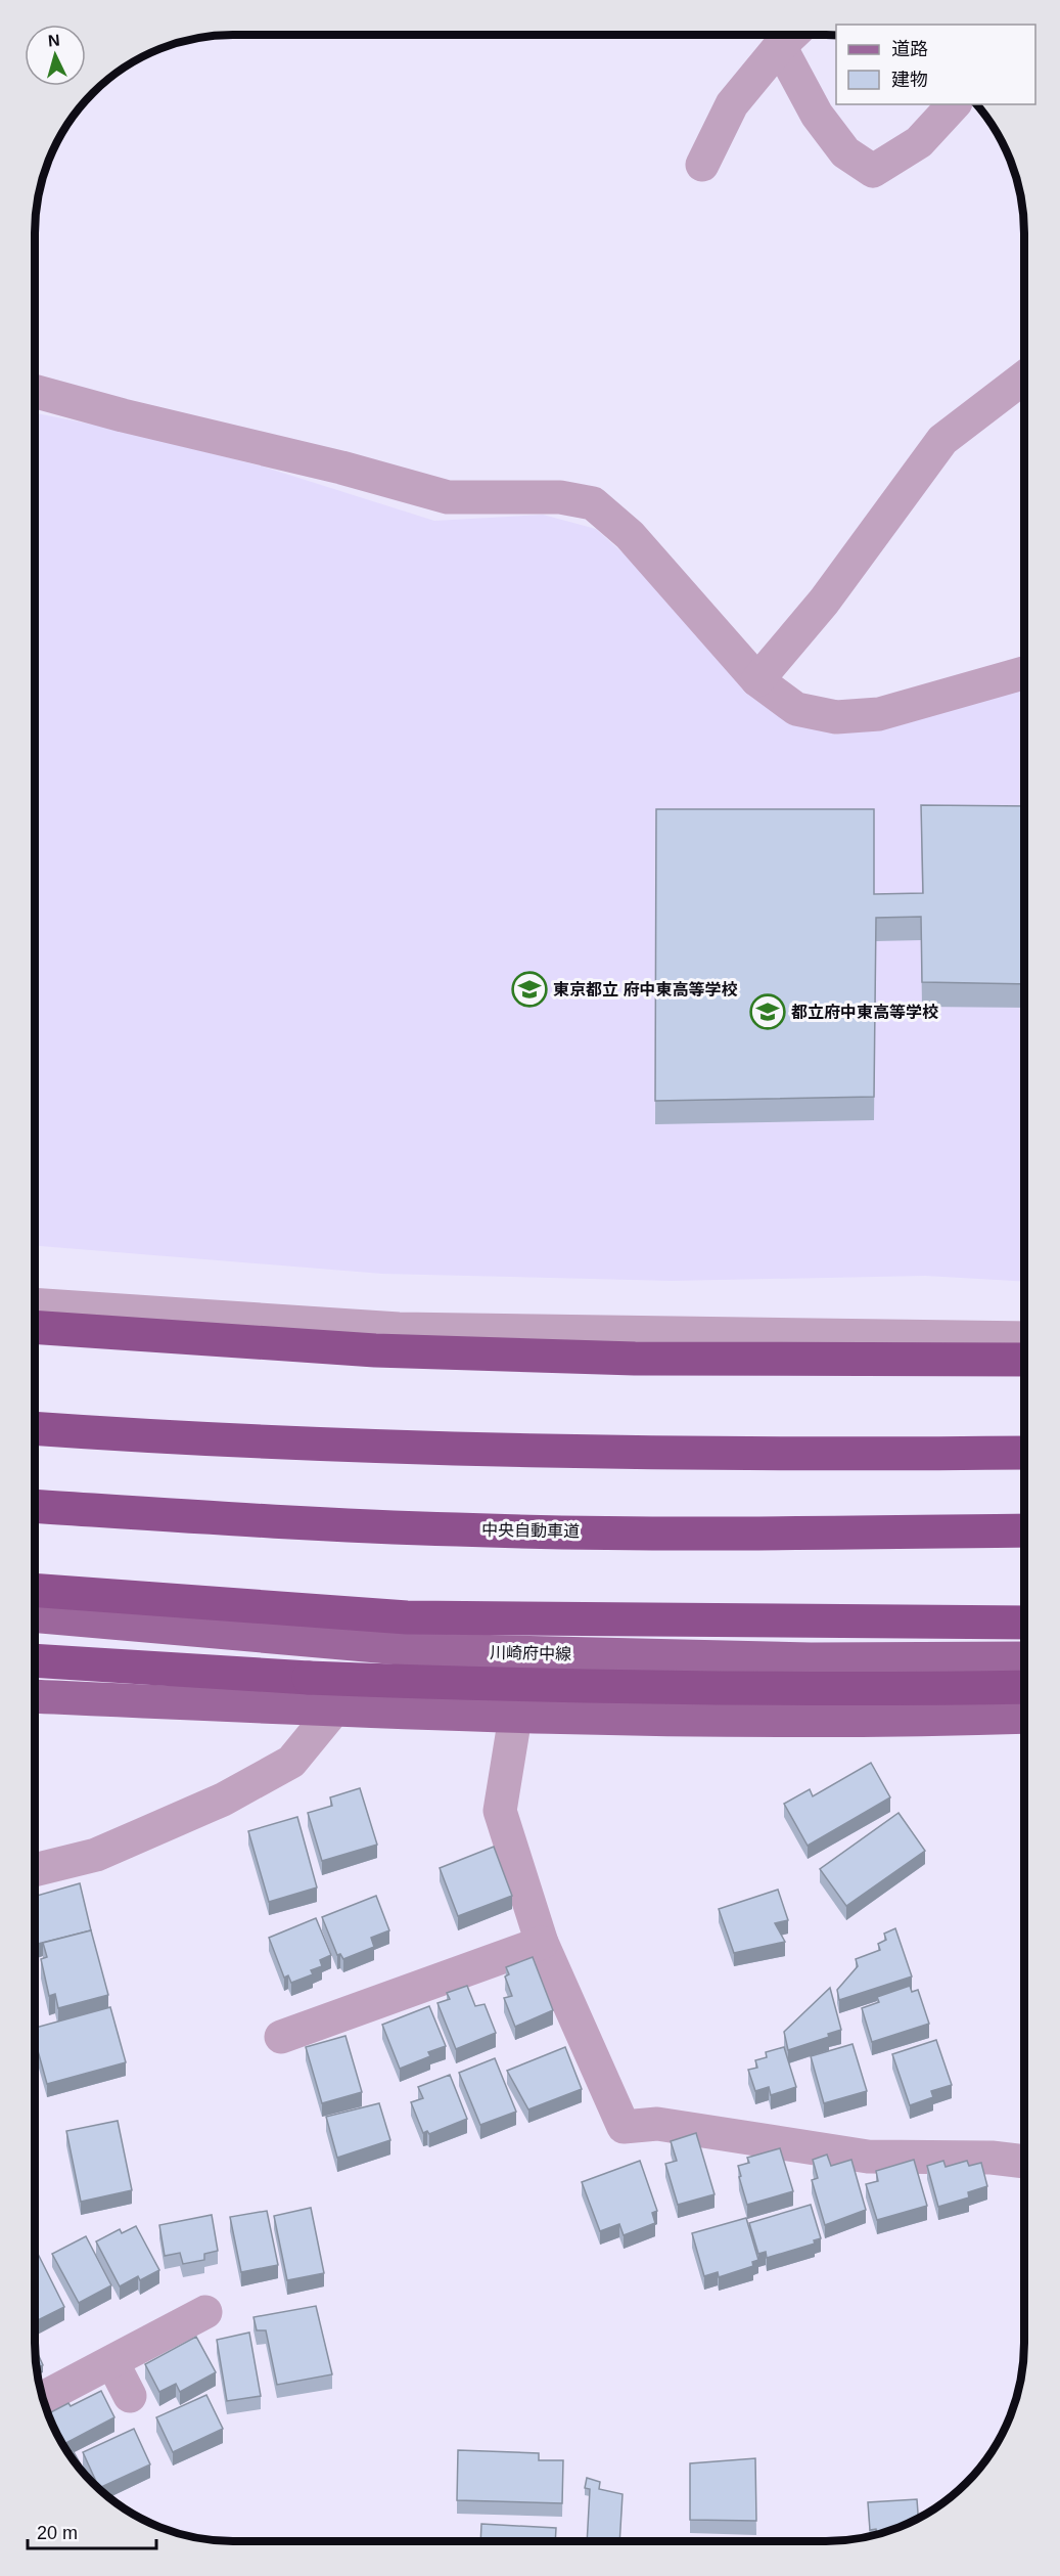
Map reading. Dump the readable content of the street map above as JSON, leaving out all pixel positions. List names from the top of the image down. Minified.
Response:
{"streets":{"highway":["中央自動車道"],"main road":["川崎府中線"]},"places":{"school or university":["東京都立 府中東高等学校","都立府中東高等学校"]},"legend":["道路","建物"],"scale_bar":"20 m","north":"top"}
